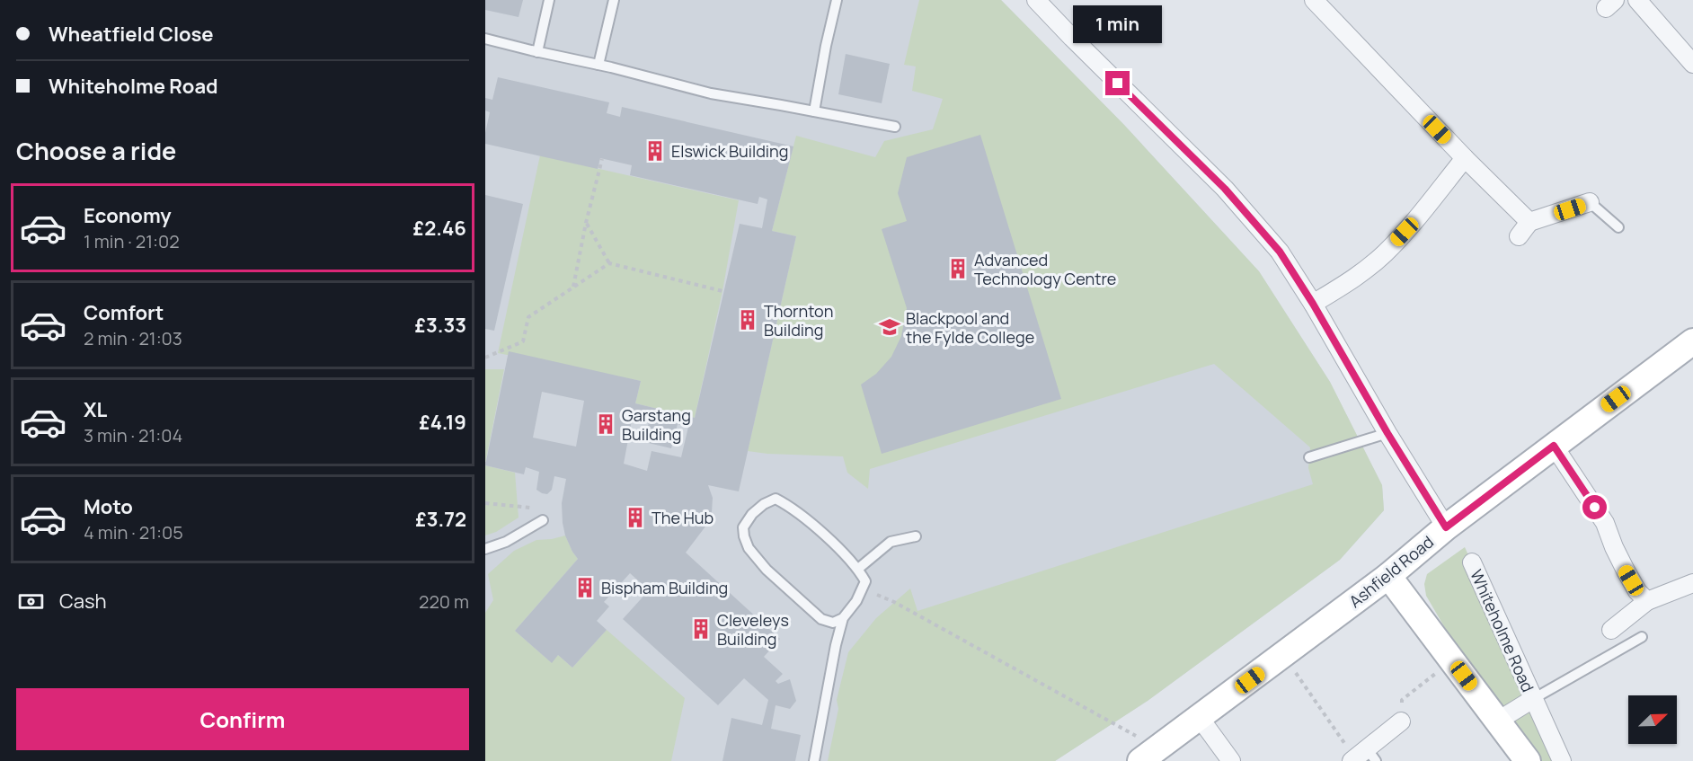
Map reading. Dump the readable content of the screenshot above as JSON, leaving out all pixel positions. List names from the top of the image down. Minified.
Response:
{"streets":{"street":["Ashfield Road","Whiteholme Road"]},"places":{"building":["Elswick Building","Advanced Technology Centre","Thornton Building","Garstang Building","The Hub","Bispham Building","Cleveleys Building"],"school or university":["Blackpool and the Fylde College"]},"north":"top right","page":{"banner":["Wheatfield Close","Whiteholme Road"],"bubble":"1 min","heading":"Choose a ride","list":[{"name":"Economy","note":"1 min · 21:02","value":"£2.46"},{"name":"Comfort","note":"2 min · 21:03","value":"£3.33"},{"name":"XL","note":"3 min · 21:04","value":"£4.19"},{"name":"Moto","note":"4 min · 21:05","value":"£3.72"}],"pay":["Cash","220 m"],"buttons":"Confirm"}}
